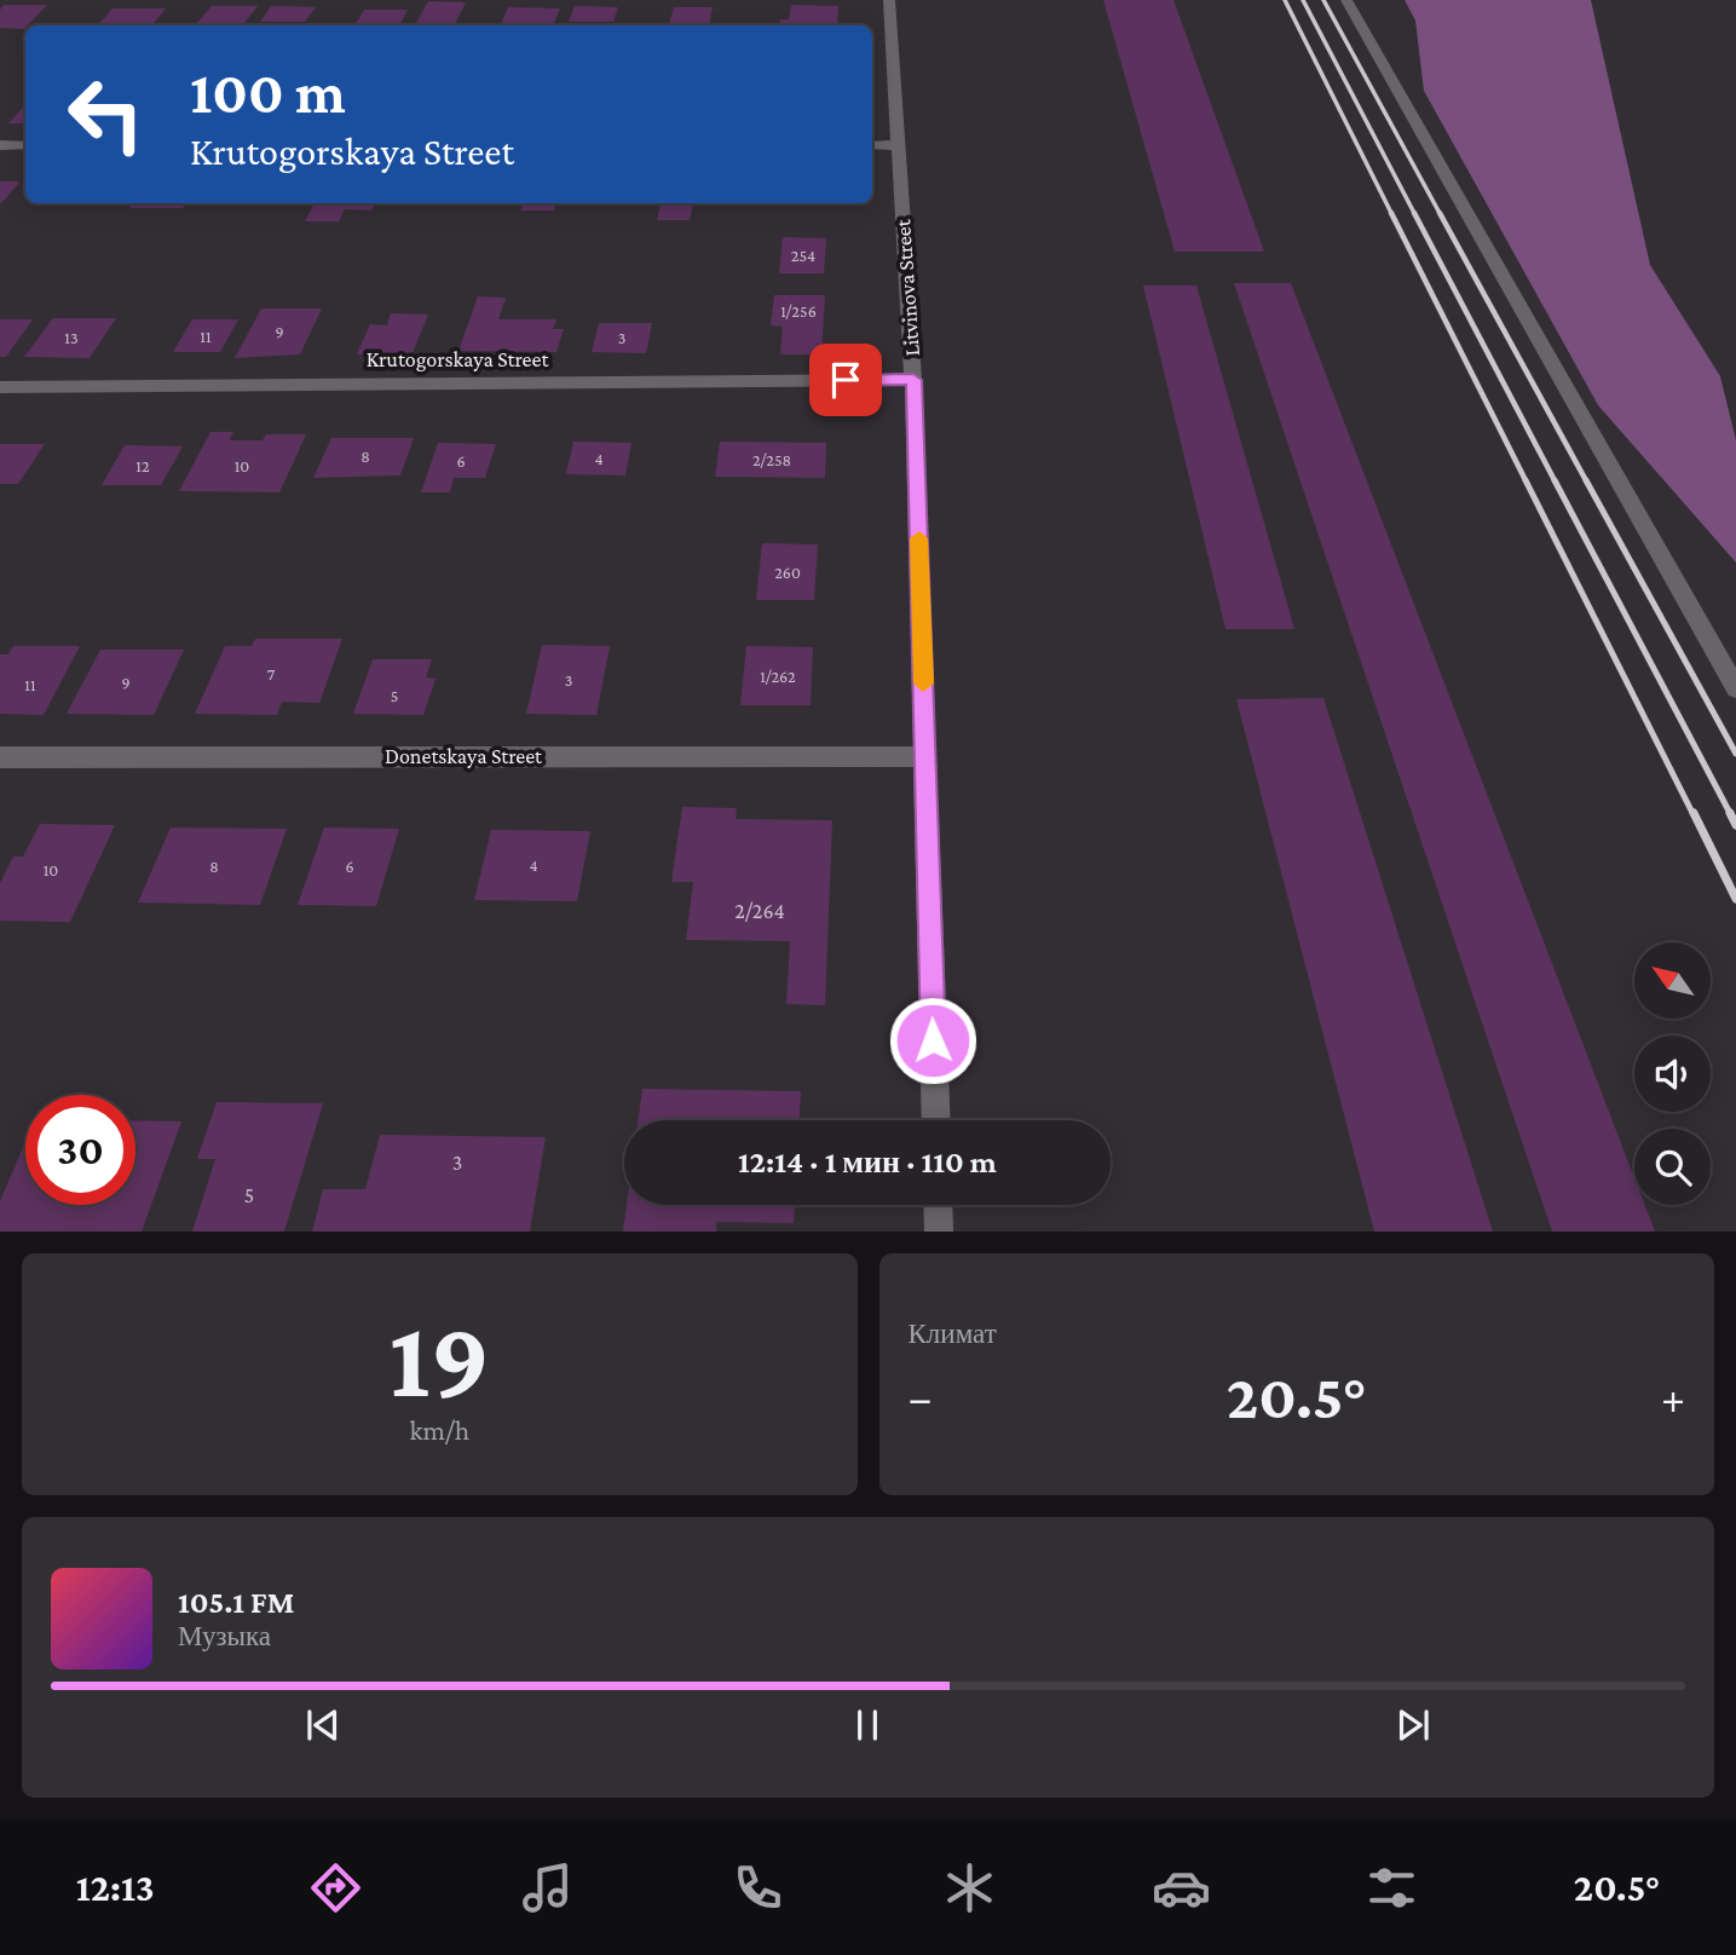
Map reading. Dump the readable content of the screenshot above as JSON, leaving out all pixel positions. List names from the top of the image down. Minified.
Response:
{"streets":{"street":["Litvinova Street","Krutogorskaya Street","Donetskaya Street"]},"crossings":[["Litvinova Street","Krutogorskaya Street"],["Litvinova Street","Donetskaya Street"]],"house_numbers":["254","1/256","9","11","13","3","8","4","2/258","6","12","10","260","7","1/262","3","9","11","5","4","8","6","10","2/264","3","5"],"north":"top left","page":{"turn":["100 m","Krutogorskaya Street"],"limit":"30","trip":"12:14 · 1 мин · 110 m","tile":[["19","km/h"],"Климат"],"heat":["−","20.5°","+"],"song":["105.1 FM","Музыка"],"tabs":["12:13","20.5°"]}}
